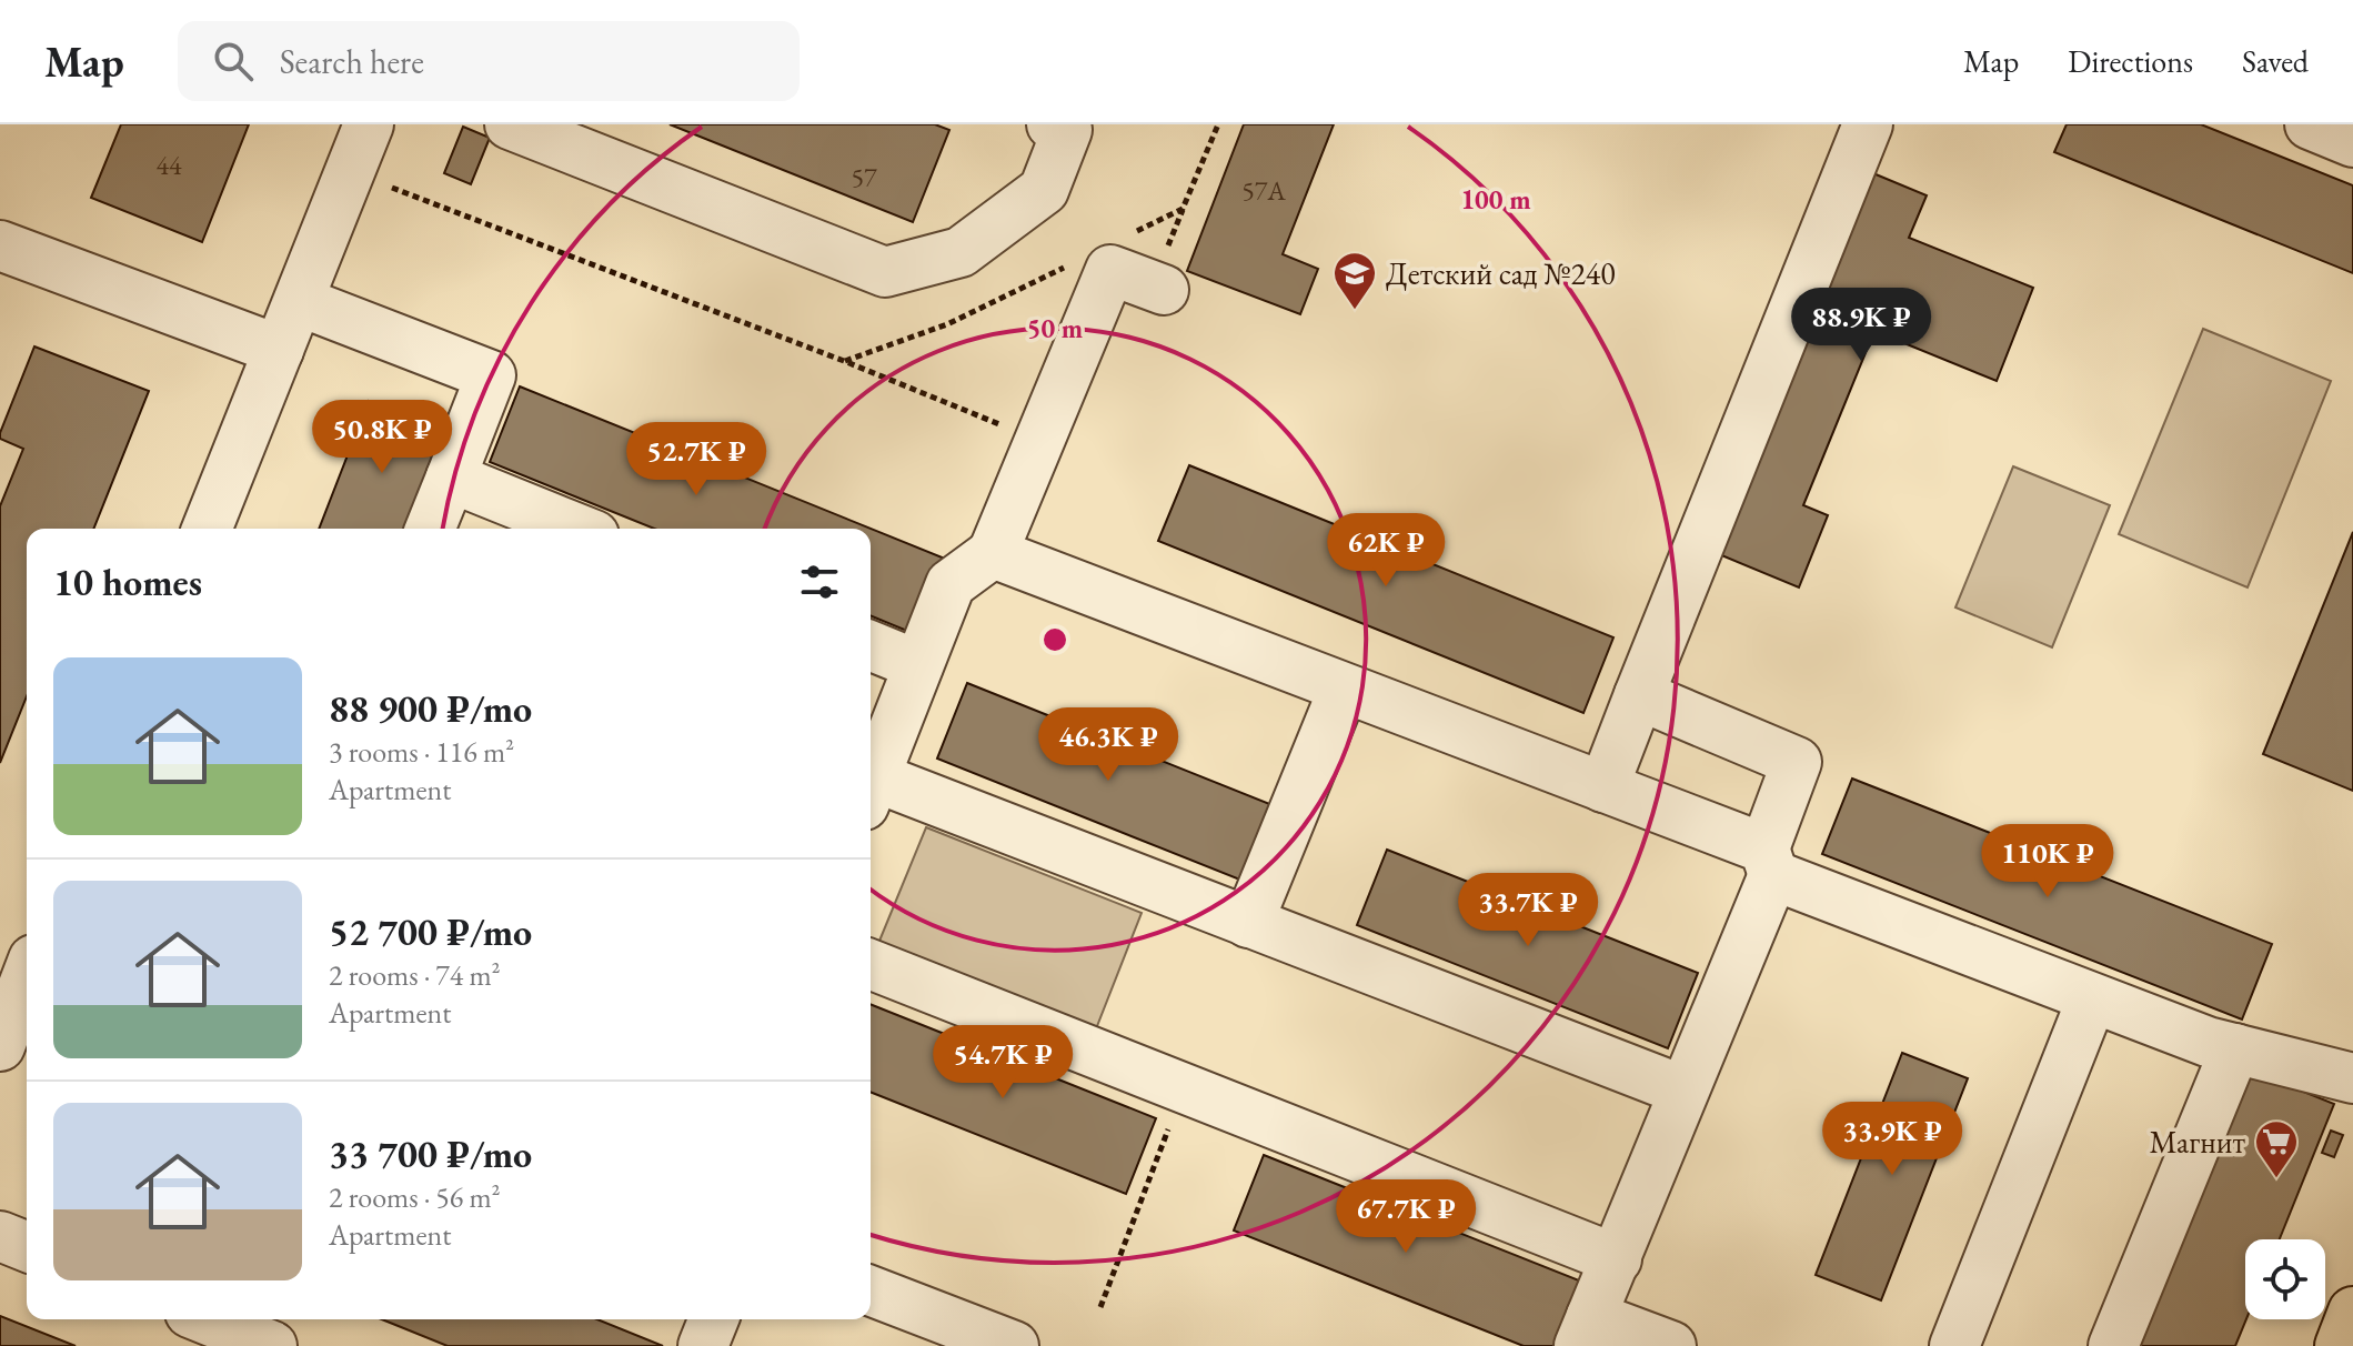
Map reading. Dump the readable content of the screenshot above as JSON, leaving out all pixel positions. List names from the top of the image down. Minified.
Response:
{"places":{"school or university":["Детский сад №240"],"supermarket":["Магнит"]},"house_numbers":["44","57","57А"],"page":{"header":"Map","search":"Search here","nav":["Map","Directions","Saved"],"price":["88.9K ₽","50.8K ₽","52.7K ₽","62K ₽","46.3K ₽","110K ₽","33.7K ₽","54.7K ₽","33.9K ₽","67.7K ₽"],"heading":"10 homes","list":[{"name":"88 900 ₽/mo","note":"3 rooms · 116 m² · Apartment"},{"name":"52 700 ₽/mo","note":"2 rooms · 74 m² · Apartment"},{"name":"33 700 ₽/mo","note":"2 rooms · 56 m² · Apartment"}]},"rings":["100 m","50 m"]}
